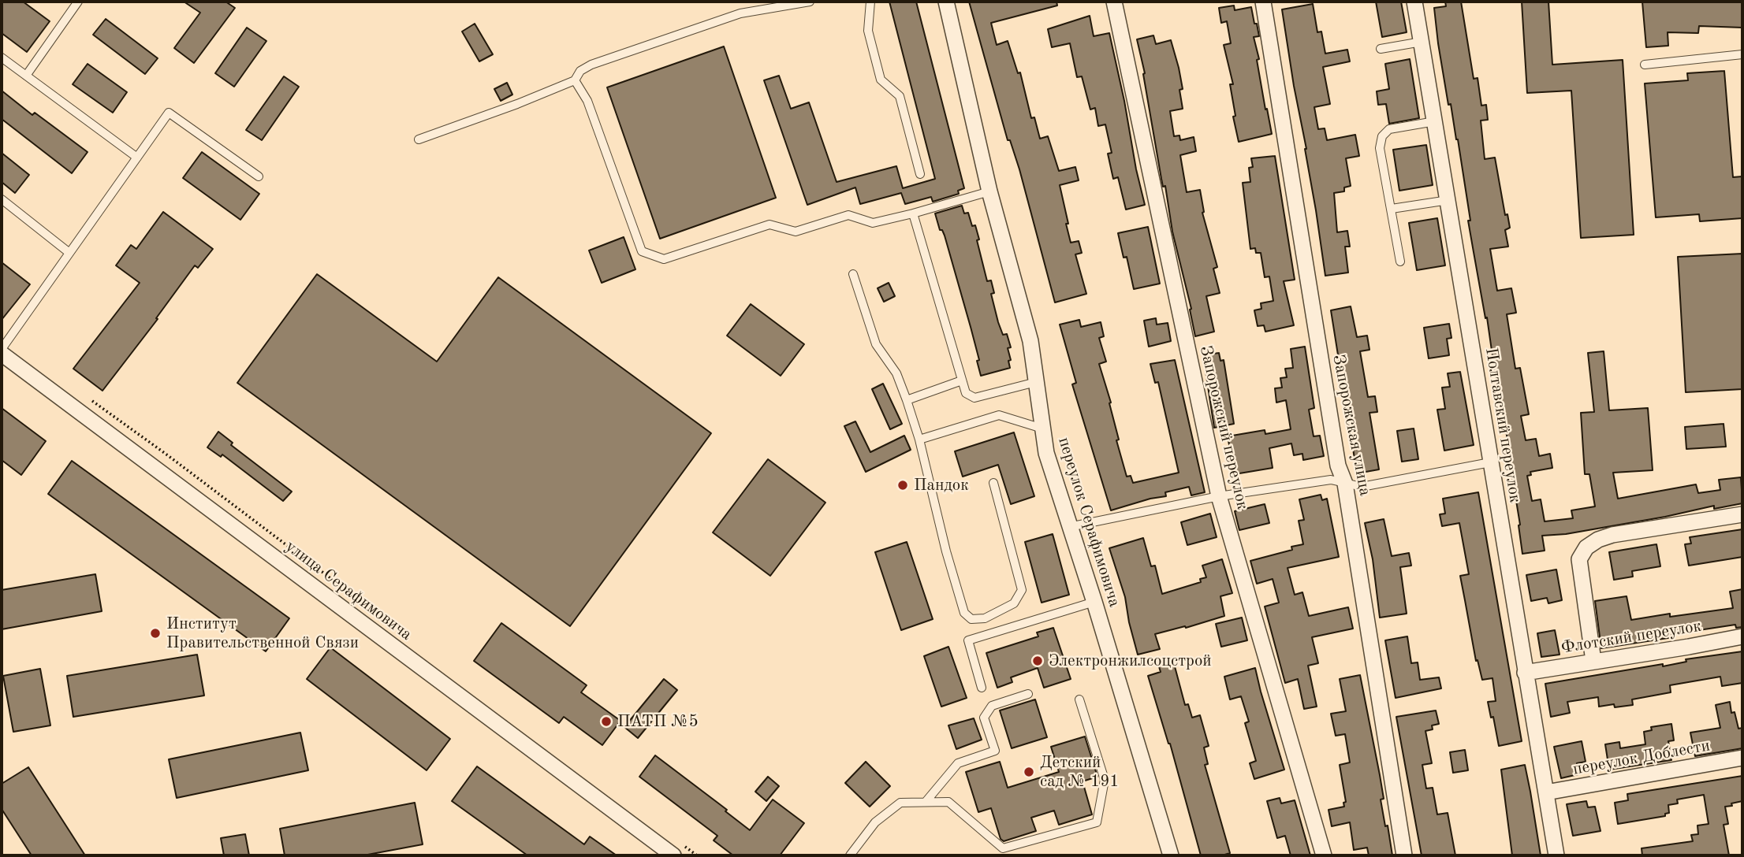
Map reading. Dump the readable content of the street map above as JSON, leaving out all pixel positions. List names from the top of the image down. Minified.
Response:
{"streets":{"street":["Запорожская улица","Полтавский переулок","Запорожский переулок","переулок Серафимовича","улица Серафимовича","Флотский переулок","переулок Доблести"]},"crossings":[["Полтавский переулок","Флотский переулок"],["Полтавский переулок","переулок Доблести"]],"places":["Пандок","Институт Правительственной Связи","Электронжилсоцстрой","ПАТП №5","Детский сад № 191"]}
